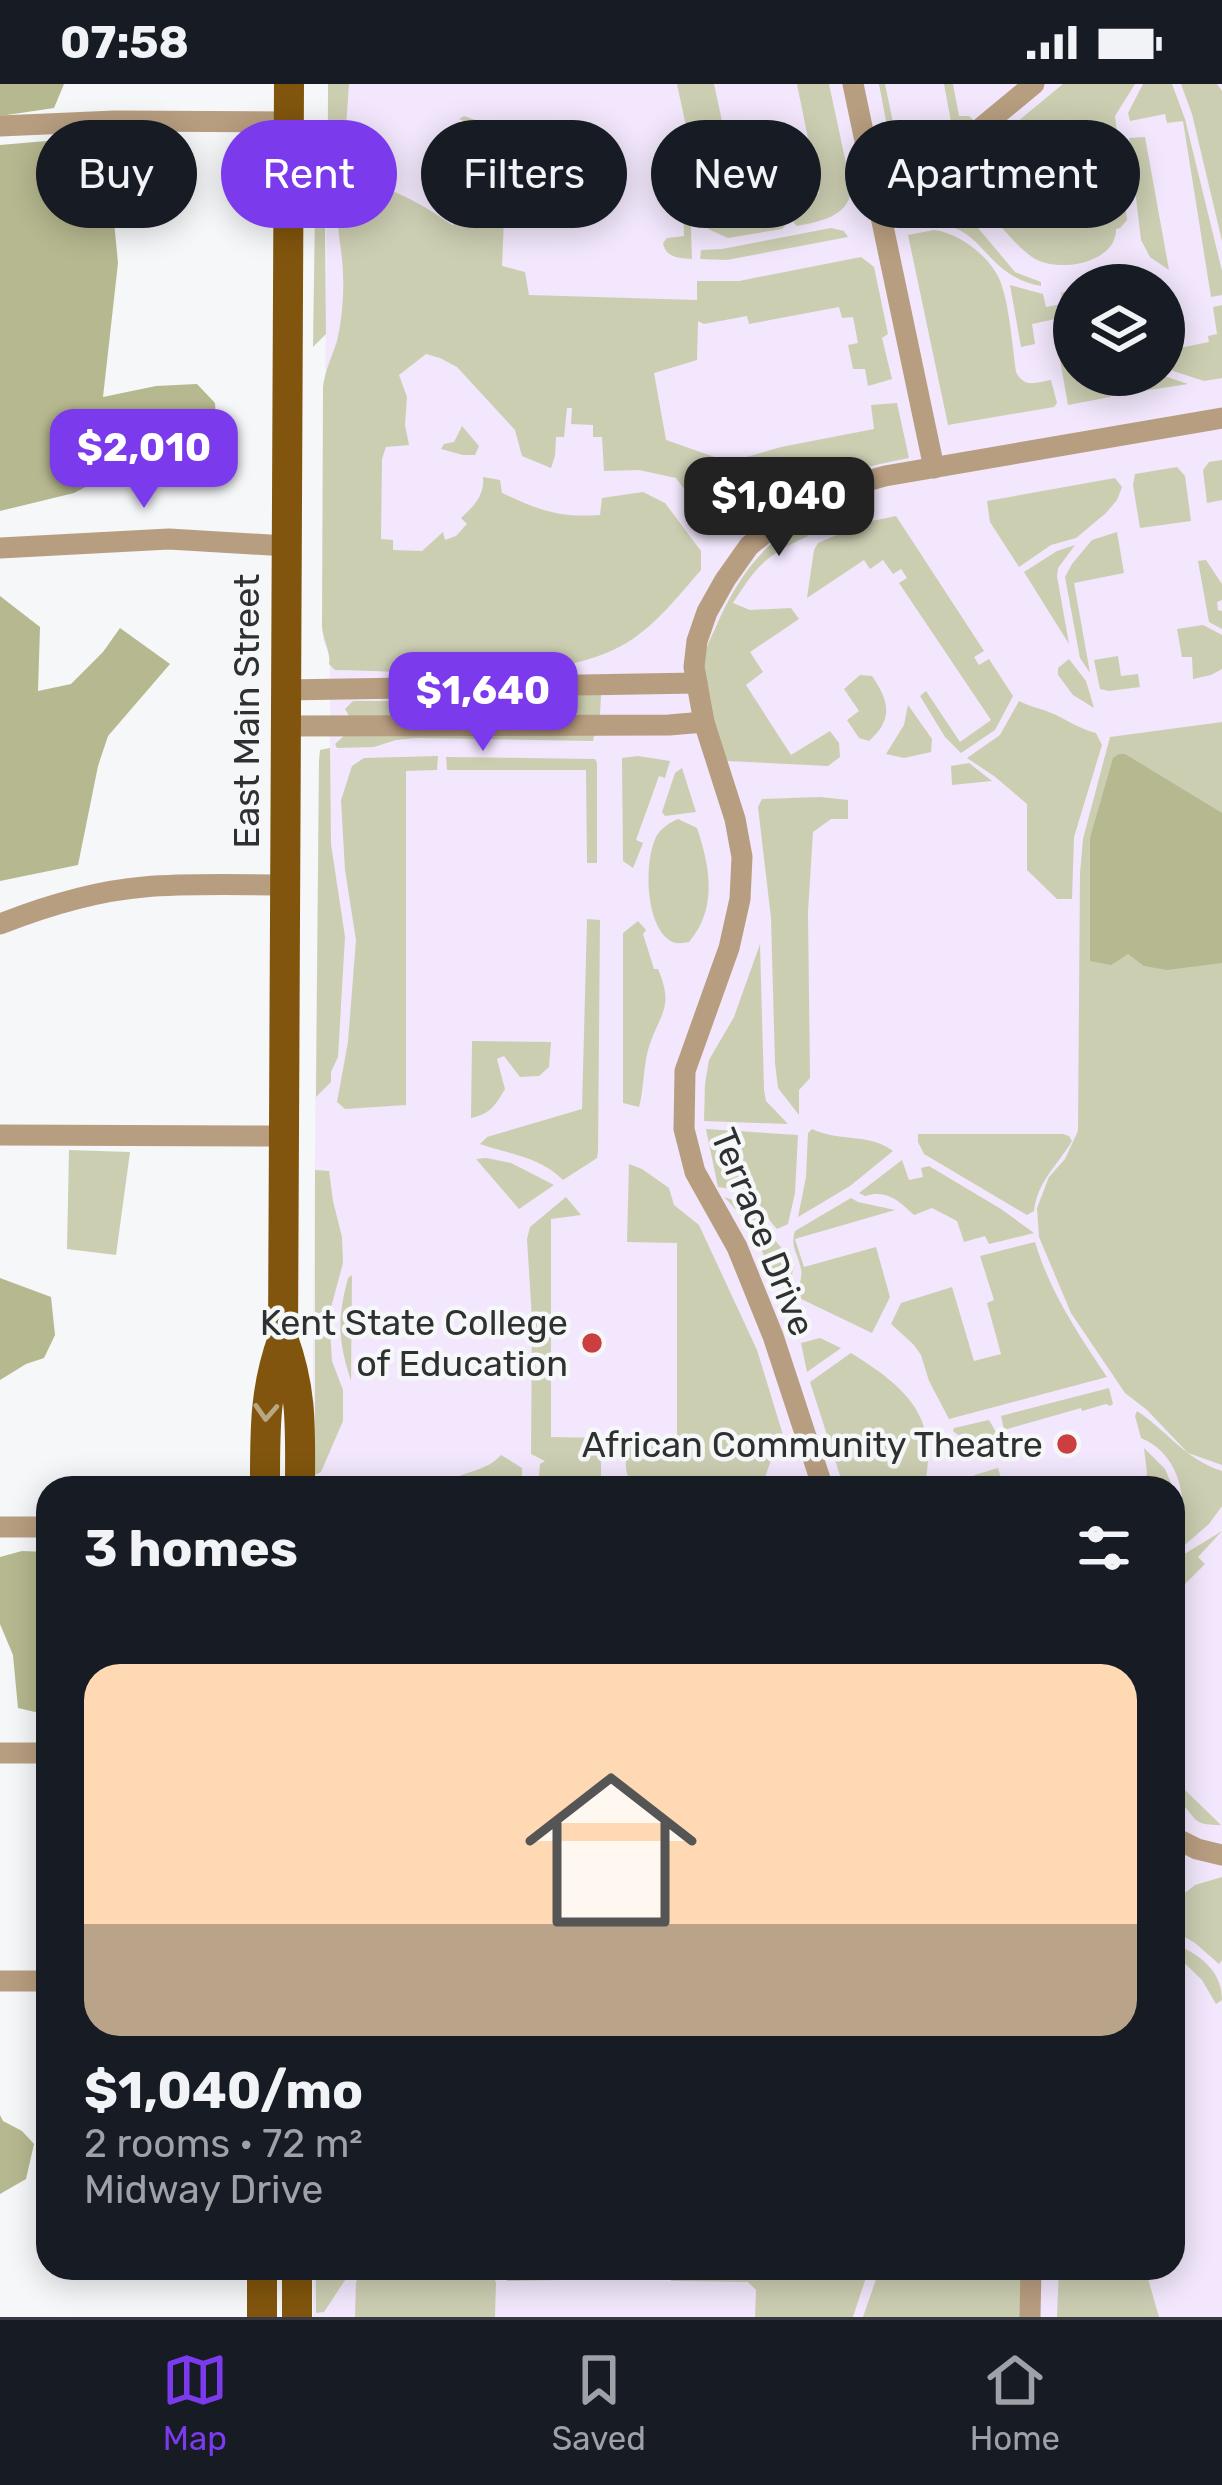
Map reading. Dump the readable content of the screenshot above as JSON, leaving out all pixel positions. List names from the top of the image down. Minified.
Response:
{"streets":{"main road":["East Main Street"],"street":["Terrace Drive"]},"places":["Kent State College of Education","African Community Theatre"],"page":{"status":"07:58","chip":["Buy","Rent","Filters","New","Apartment"],"price":["$2,010","$1,040","$1,640"],"heading":"3 homes","list":[{"name":"$1,040/mo","note":"2 rooms · 72 m² · Midway Drive"}],"tabs":["Map","Saved","Home"]}}
